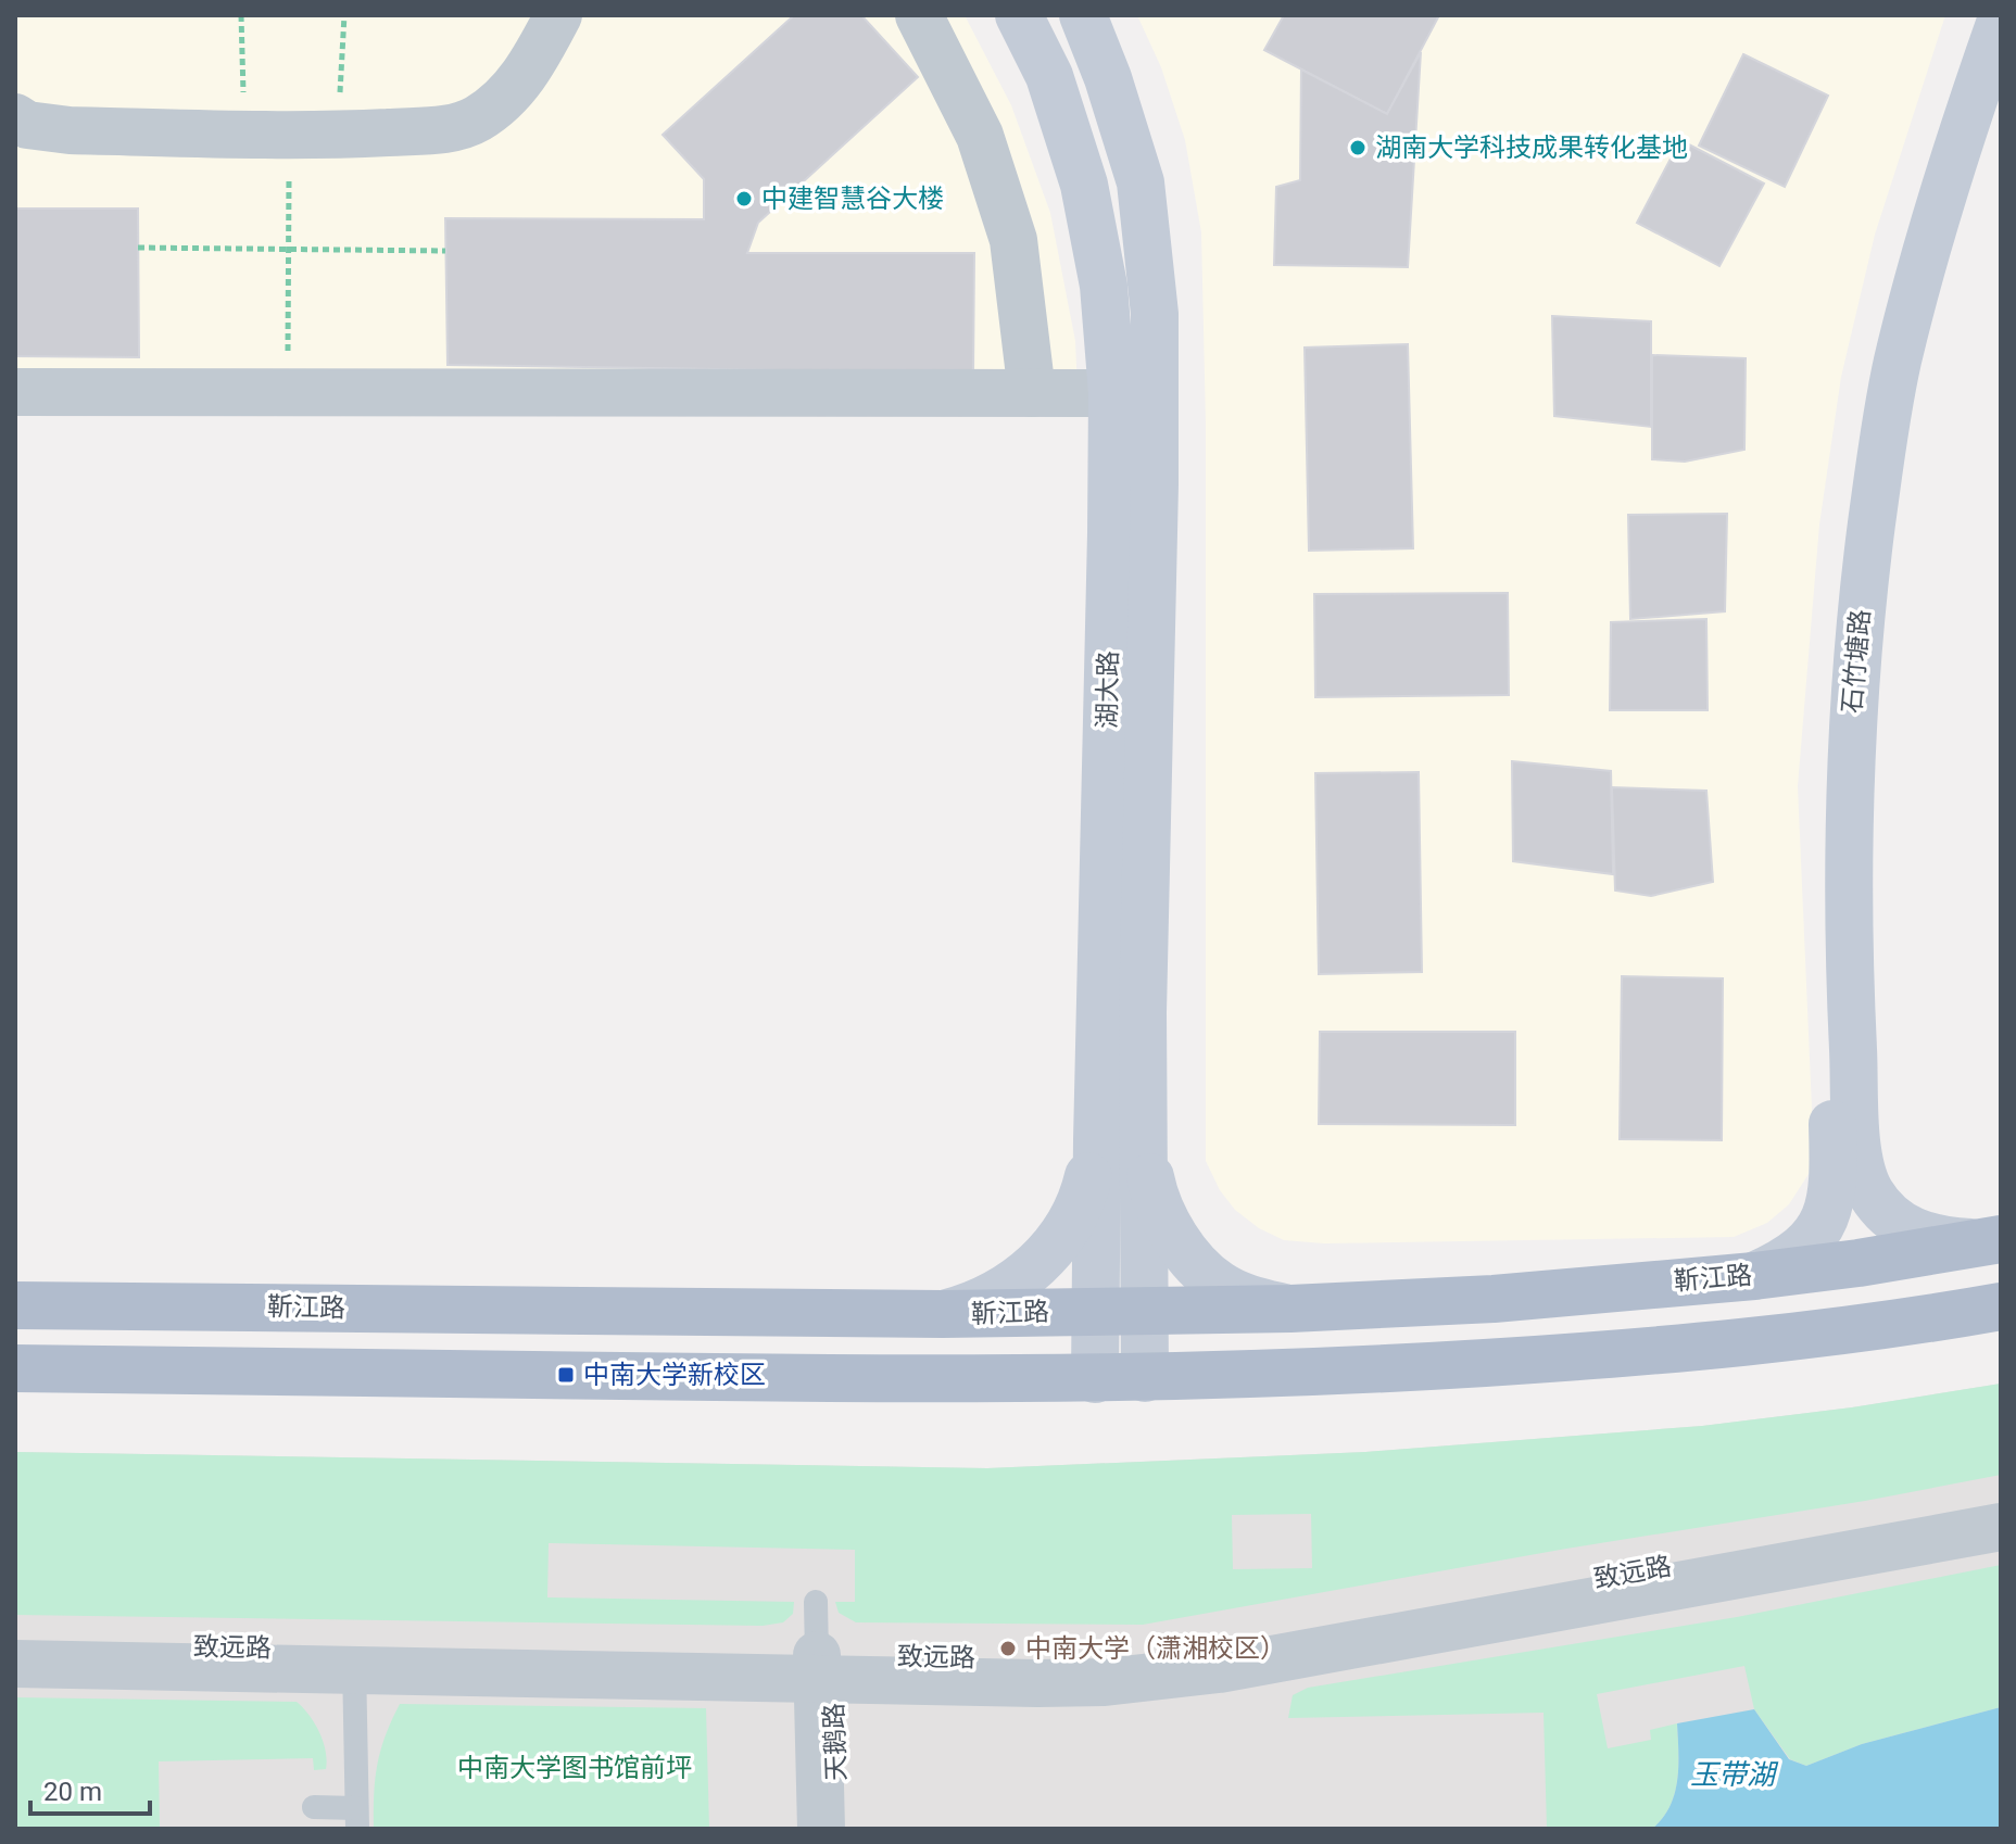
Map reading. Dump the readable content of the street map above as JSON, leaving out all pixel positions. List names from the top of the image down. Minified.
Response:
{"streets":{"main road":["石竹塘路","湖大路","靳江路"],"street":["致远路","天鹅路"]},"crossings":[["石竹塘路","靳江路"],["湖大路","靳江路"],["致远路","天鹅路"]],"water":["玉带湖"],"parks":["中南大学图书馆前坪"],"places":{"other":["湖南大学科技成果转化基地","中建智慧谷大楼","中南大学（潇湘校区）"],"transit":["中南大学新校区"]},"scale_bar":"20 m"}
